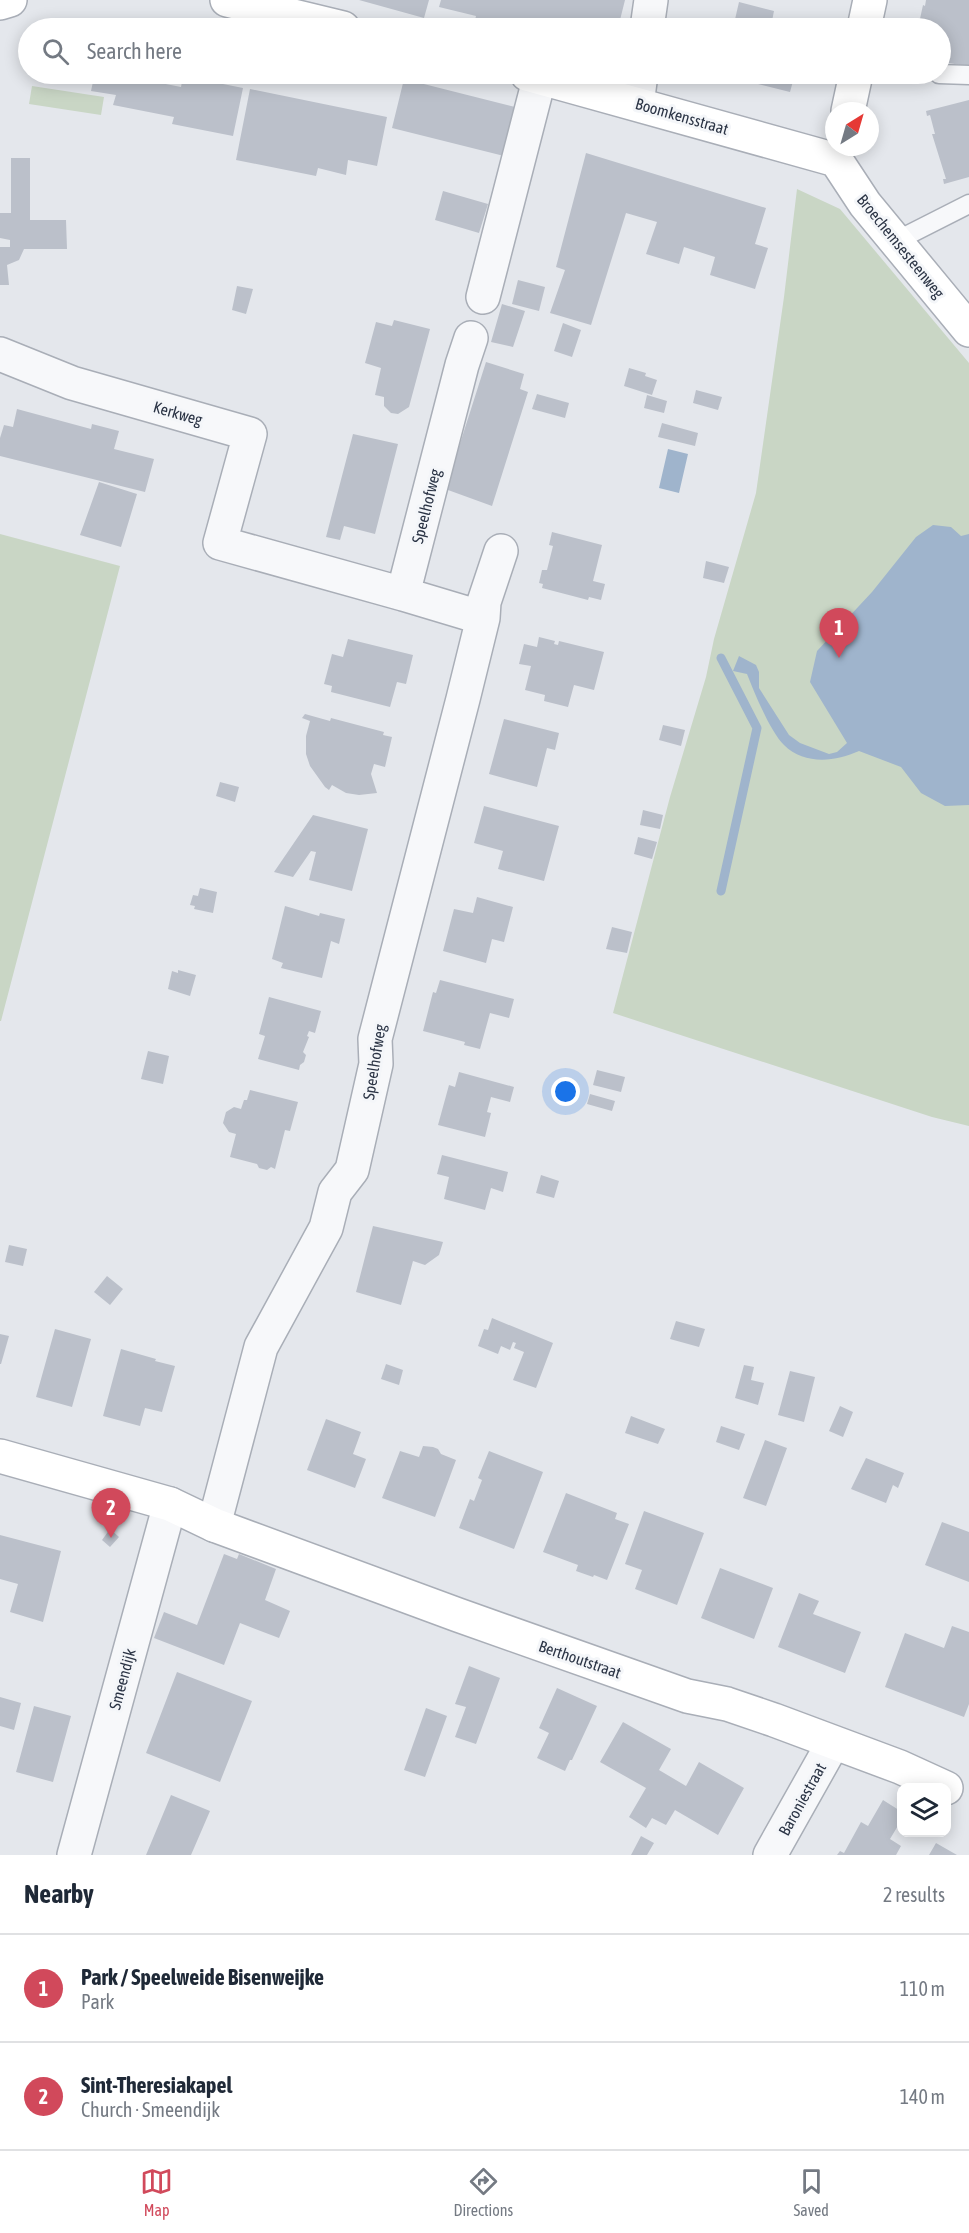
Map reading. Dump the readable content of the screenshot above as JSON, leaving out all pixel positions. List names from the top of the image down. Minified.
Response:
{"streets":{"street":["Boomkensstraat","Broechemsesteenweg","Kerkweg","Speelhofweg","Berthoutstraat","Smeendijk","Baroniestraat"]},"crossings":[["Kerkweg","Speelhofweg"],["Speelhofweg","Berthoutstraat"],["Berthoutstraat","Smeendijk"],["Berthoutstraat","Baroniestraat"]],"north":"top right","page":{"search":"Search here","pins":["1","2"],"heading":["Nearby","2 results"],"list":[{"mark":"1","name":"Park / Speelweide Bisenweijke","note":"Park","value":"110 m"},{"mark":"2","name":"Sint-Theresiakapel","note":"Church · Smeendijk","value":"140 m"}],"nav":["Map","Directions","Saved"]}}
